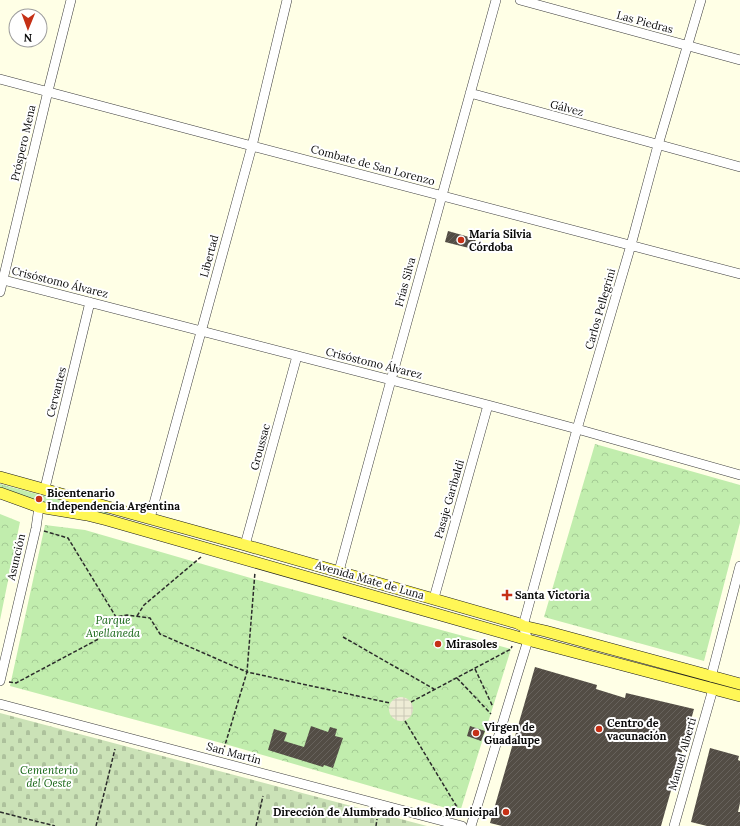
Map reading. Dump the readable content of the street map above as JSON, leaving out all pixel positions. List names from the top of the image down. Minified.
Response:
{"streets":{"main road":["Avenida Mate de Luna"],"street":["Las Piedras","Gálvez","Próspero Mena","Combate de San Lorenzo","Libertad","Crisóstomo Álvarez","Frías Silva","Carlos Pellegrini","Cervantes","Groussac","Pasaje Garibaldi","Asunción","San Martín","Manuel Alberti"]},"crossings":[["Las Piedras","Carlos Pellegrini"],["Gálvez","Frías Silva"],["Gálvez","Carlos Pellegrini"],["Próspero Mena","Combate de San Lorenzo"],["Próspero Mena","Crisóstomo Álvarez"],["Combate de San Lorenzo","Libertad"],["Combate de San Lorenzo","Frías Silva"],["Combate de San Lorenzo","Carlos Pellegrini"],["Libertad","Crisóstomo Álvarez"],["Libertad","Avenida Mate de Luna"],["Crisóstomo Álvarez","Frías Silva"],["Crisóstomo Álvarez","Carlos Pellegrini"],["Crisóstomo Álvarez","Cervantes"],["Crisóstomo Álvarez","Groussac"],["Crisóstomo Álvarez","Pasaje Garibaldi"],["Frías Silva","Avenida Mate de Luna"],["Carlos Pellegrini","Avenida Mate de Luna"],["Cervantes","Avenida Mate de Luna"],["Groussac","Avenida Mate de Luna"],["Pasaje Garibaldi","Avenida Mate de Luna"],["Asunción","Avenida Mate de Luna"],["Avenida Mate de Luna","Manuel Alberti"]],"parks":["Parque Avellaneda","Cementerio del Oeste"],"places":{"other":["María Silvia Córdoba","Bicentenario Independencia Argentina","Mirasoles","Centro de vacunación","Virgen de Guadalupe","Dirección de Alumbrado Publico Municipal"],"health":["Santa Victoria"]},"north":"bottom"}
